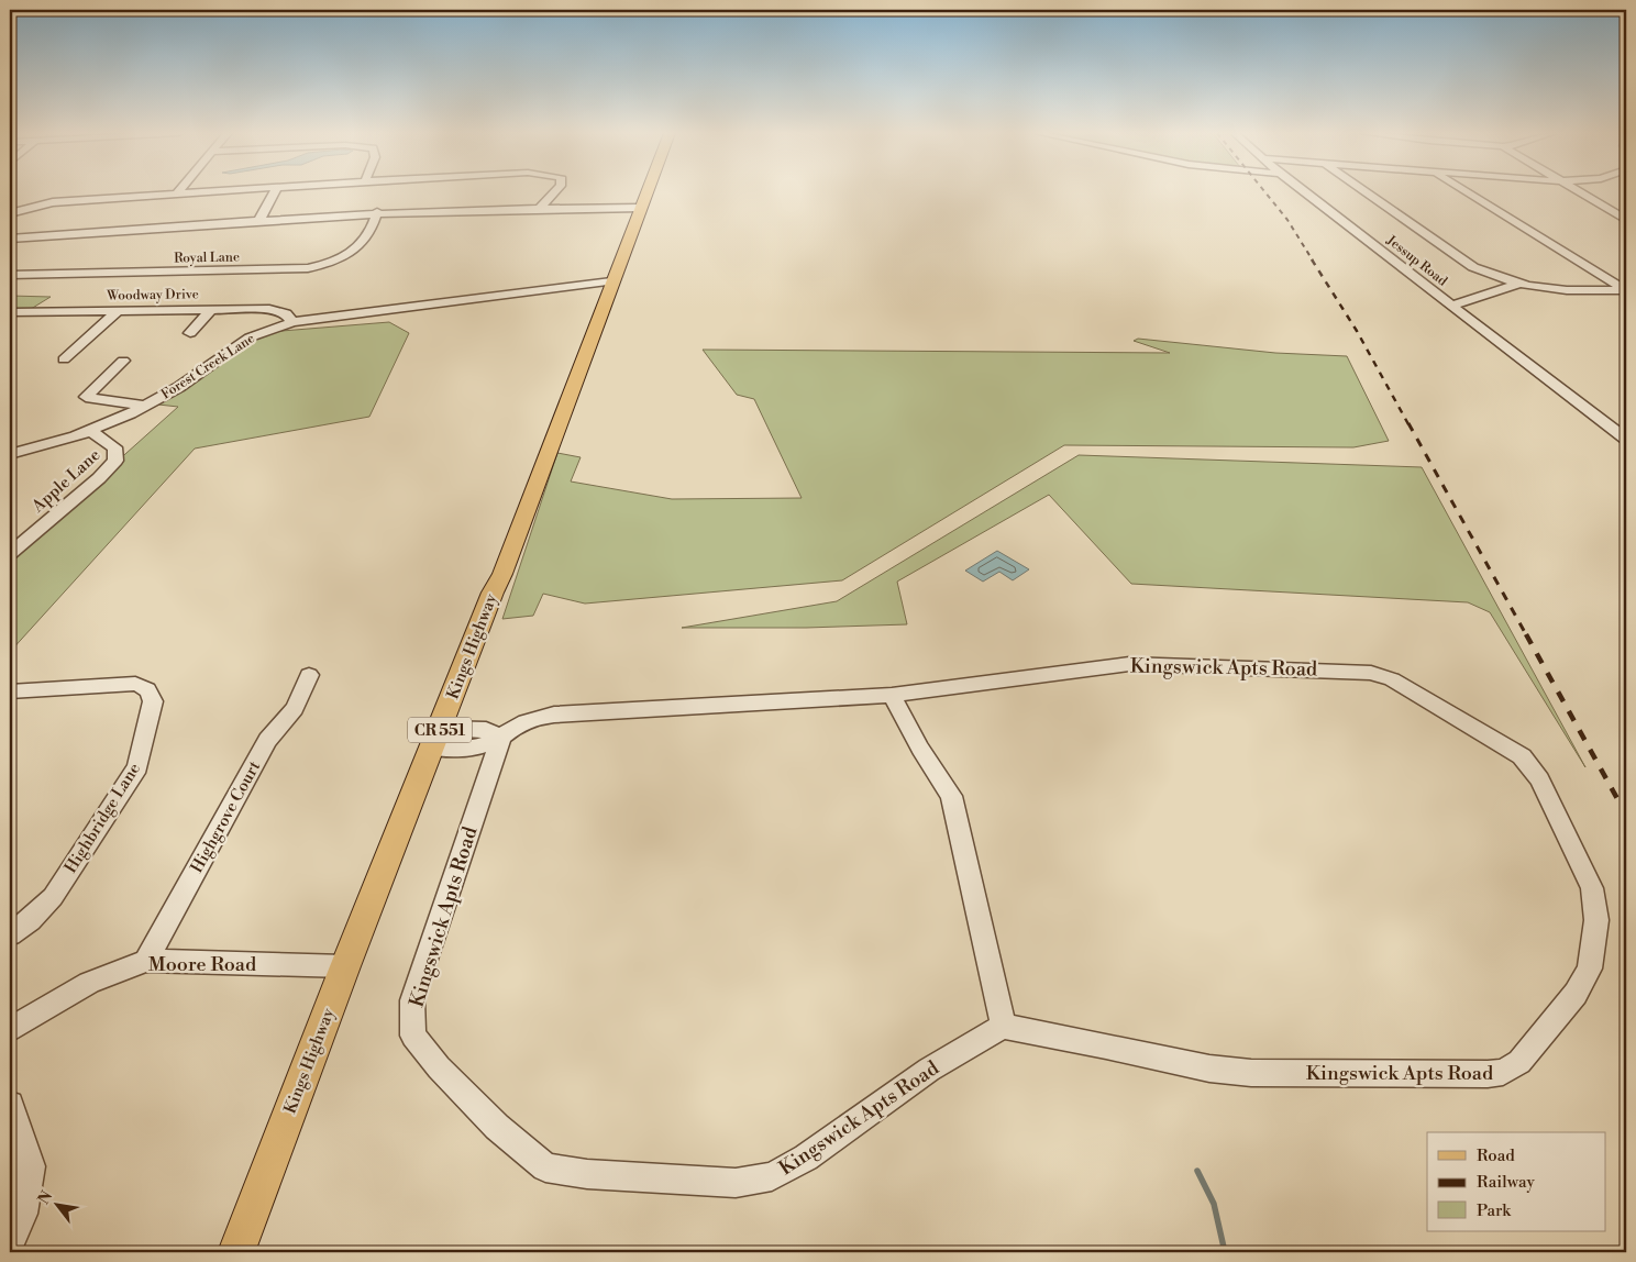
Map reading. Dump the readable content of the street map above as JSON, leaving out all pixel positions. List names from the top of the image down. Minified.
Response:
{"streets":{"main road":["Kings Highway","CR 551"],"street":["Royal Lane","Jessup Road","Woodway Drive","Forest Creek Lane","Apple Lane","Kingswick Apts Road","Highgrove Court","Highbridge Lane","Moore Road"]},"crossings":[["Woodway Drive","Forest Creek Lane"],["Forest Creek Lane","Apple Lane"],["Forest Creek Lane","Kings Highway"],["Kings Highway","Kingswick Apts Road"],["Kings Highway","Moore Road"],["Highgrove Court","Moore Road"]],"legend":["Road","Railway","Park"],"north":"top left"}
